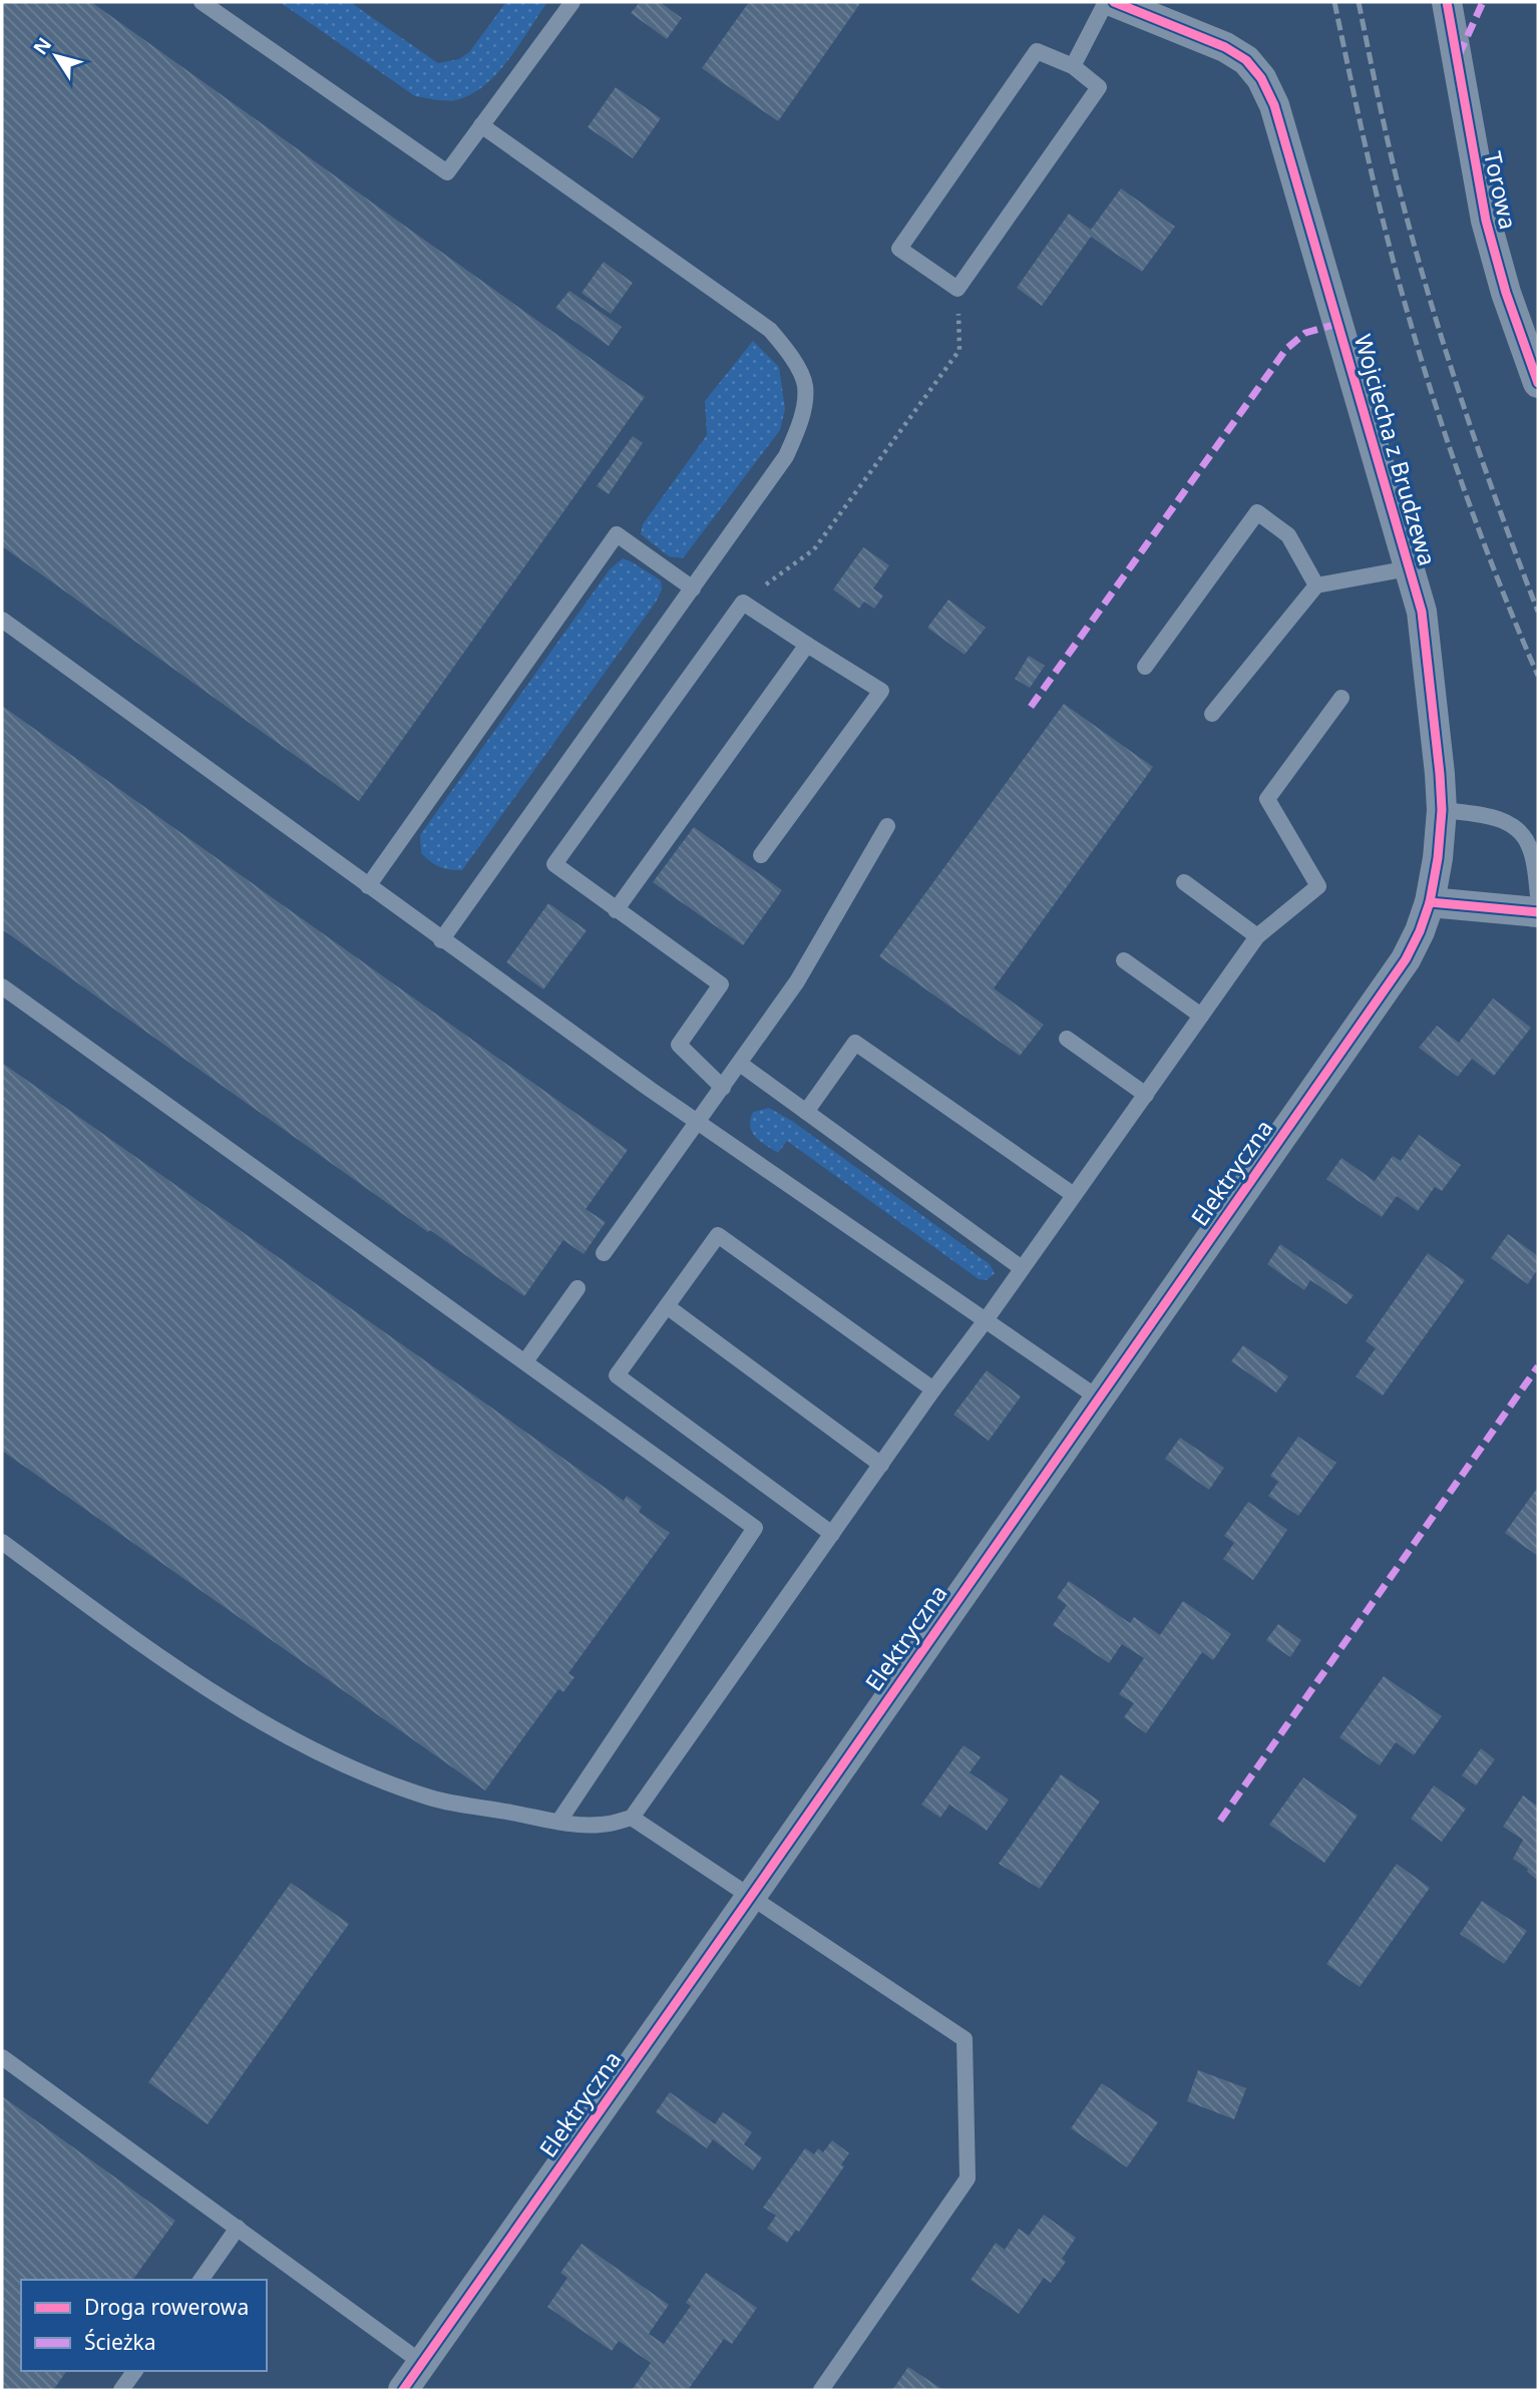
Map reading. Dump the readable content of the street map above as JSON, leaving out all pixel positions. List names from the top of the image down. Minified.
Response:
{"streets":{"street":["Torowa","Wojciecha z Brudzewa","Elektryczna"]},"crossings":[["Wojciecha z Brudzewa","Elektryczna"]],"legend":["Droga rowerowa","Ścieżka"],"north":"top left"}
